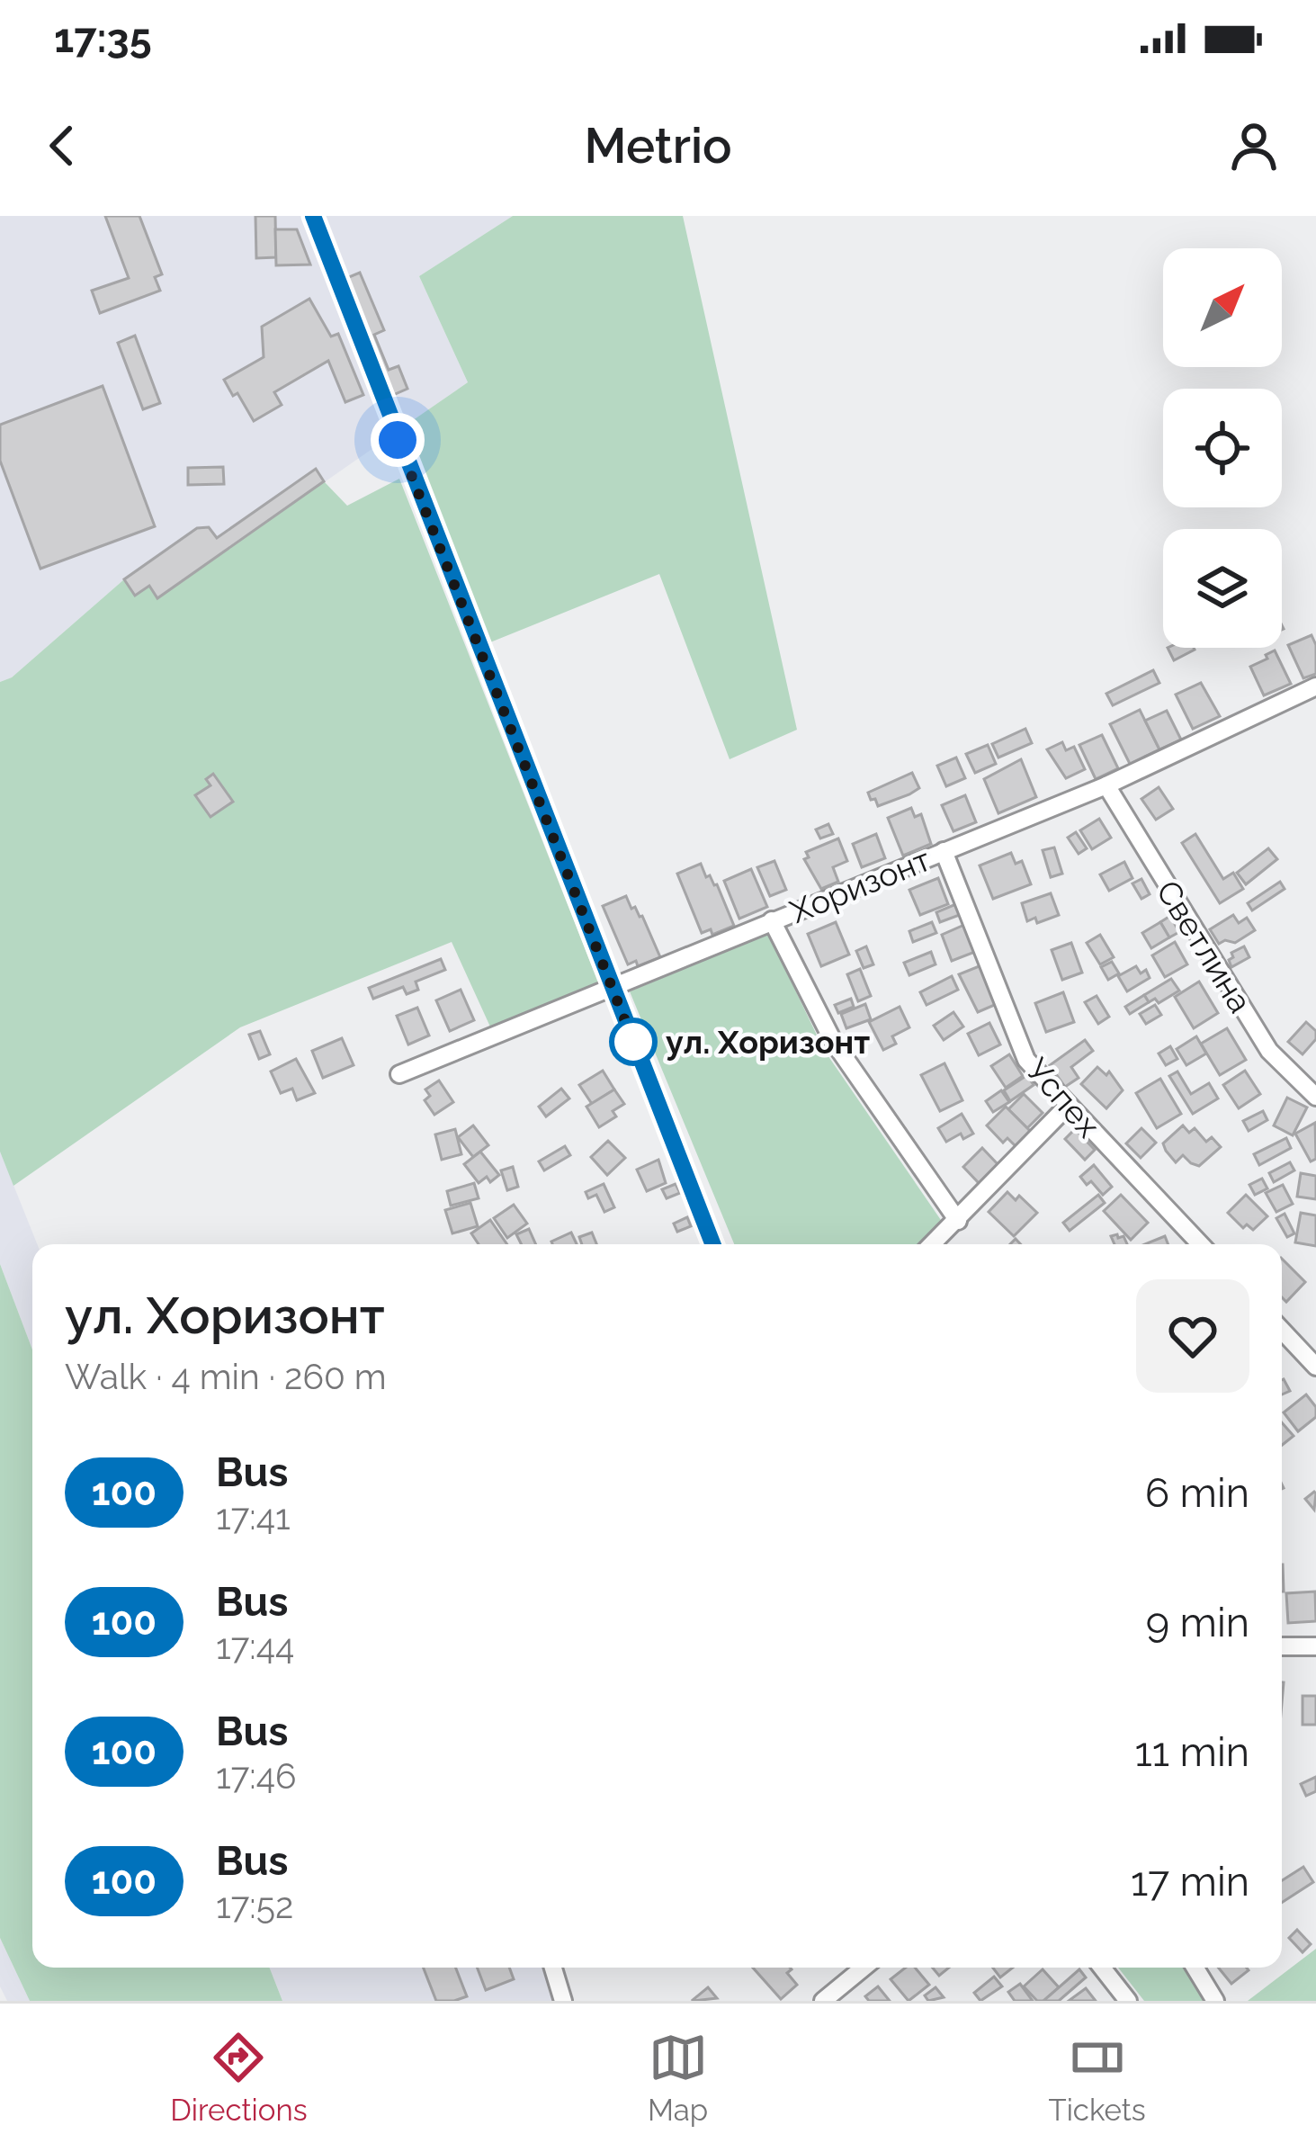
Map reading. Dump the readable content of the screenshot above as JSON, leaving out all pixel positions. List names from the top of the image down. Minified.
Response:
{"streets":{"street":["Хоризонт","Светлина","Успех"]},"crossings":[["Хоризонт","Светлина"],["Хоризонт","Успех"]],"places":["ул. Хоризонт"],"lines":["bus line 100"],"north":"top right","page":{"status":"17:35","header":"Metrio","heading":["ул. Хоризонт","Walk · 4 min · 260 m"],"list":[{"mark":"100","name":"Bus","note":"17:41","value":"6 min"},{"mark":"100","name":"Bus","note":"17:44","value":"9 min"},{"mark":"100","name":"Bus","note":"17:46","value":"11 min"},{"mark":"100","name":"Bus","note":"17:52","value":"17 min"}],"tabs":["Directions","Map","Tickets"]}}
